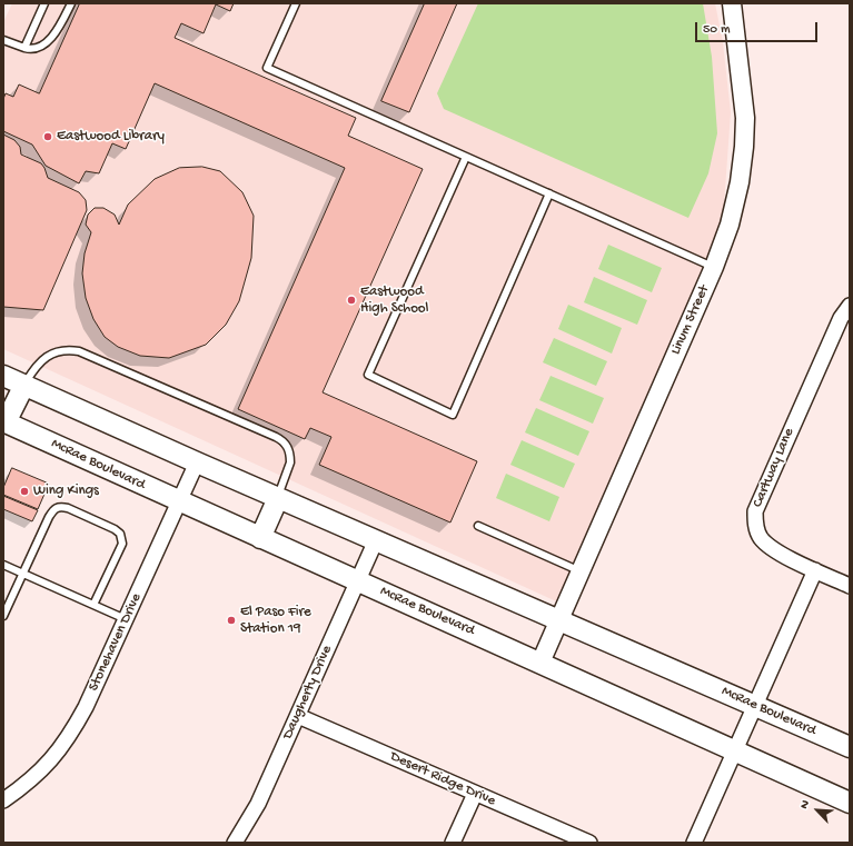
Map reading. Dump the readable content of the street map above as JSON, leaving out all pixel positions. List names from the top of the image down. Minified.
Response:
{"streets":{"main road":["McRae Boulevard"],"street":["Linum Street","Cartway Lane","Stonehaven Drive","Daugherty Drive","Desert Ridge Drive"]},"crossings":[["Linum Street","McRae Boulevard"],["McRae Boulevard","Stonehaven Drive"],["McRae Boulevard","Daugherty Drive"],["Daugherty Drive","Desert Ridge Drive"]],"places":["Eastwood Library","Eastwood High School","Wing Kings","El Paso Fire Station 19"],"scale_bar":"50 m","north":"top left"}
